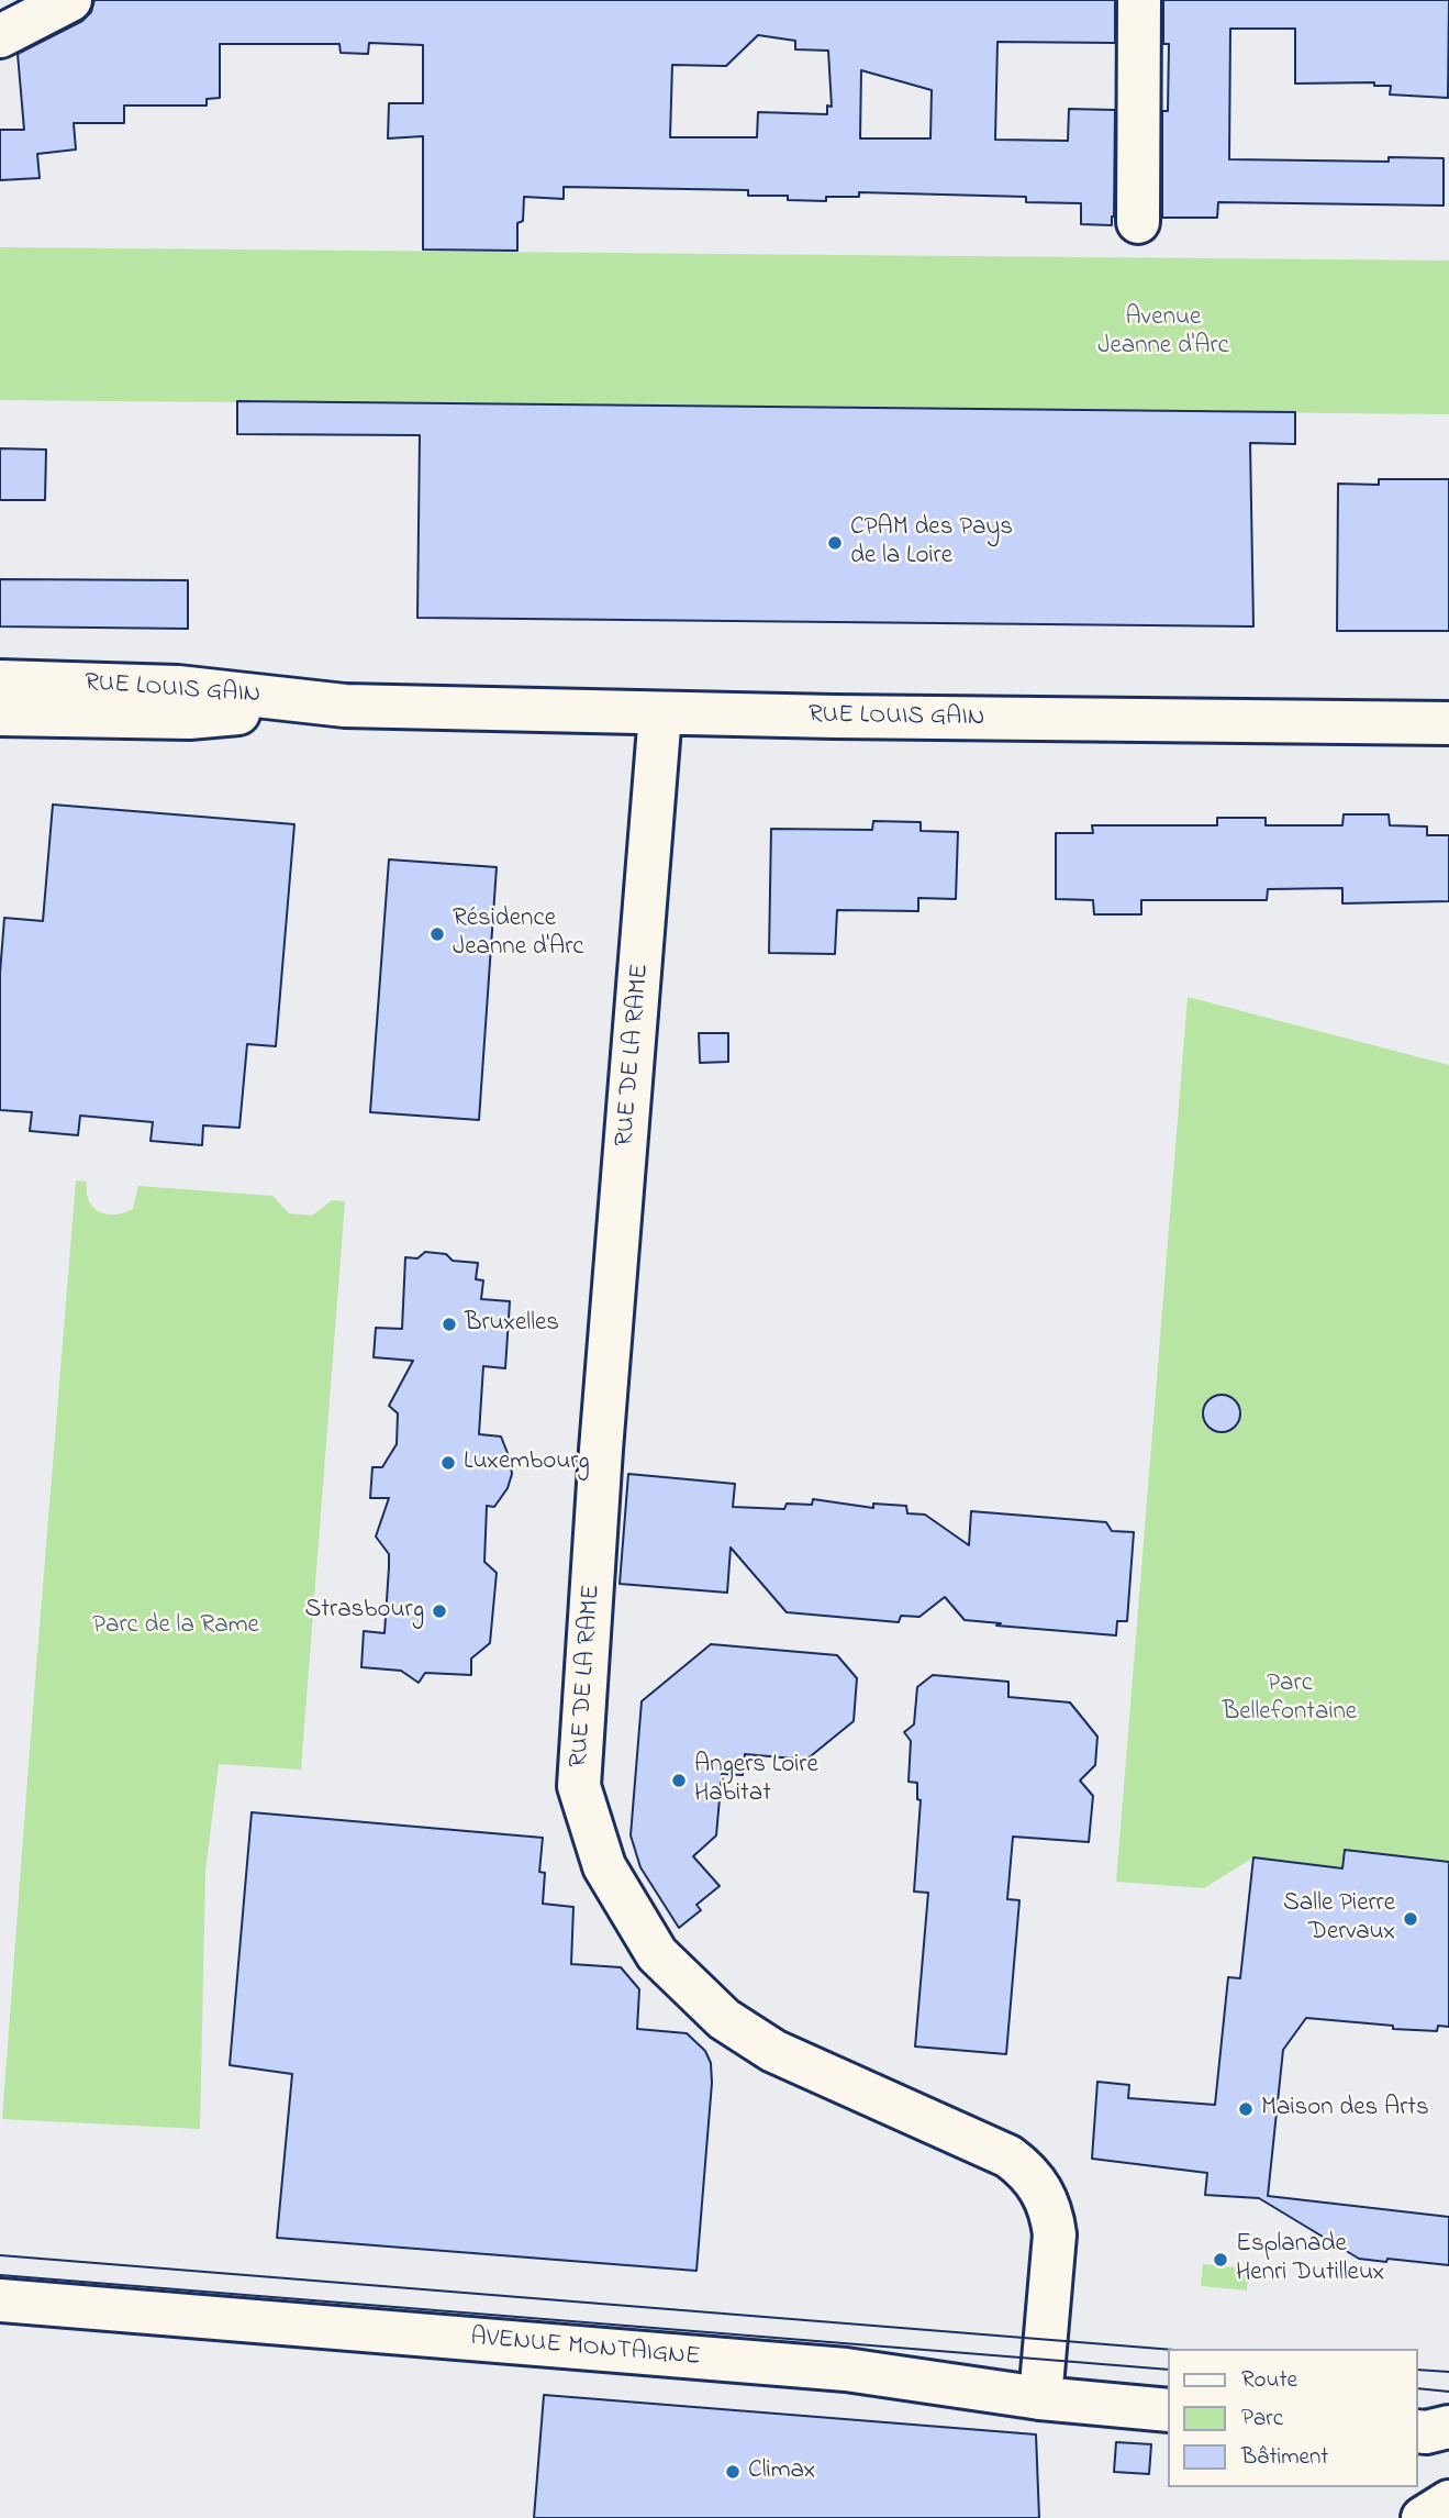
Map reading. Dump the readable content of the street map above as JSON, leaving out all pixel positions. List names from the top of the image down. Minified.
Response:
{"streets":{"street":["RUE LOUIS GAIN","RUE DE LA RAME","AVENUE MONTAIGNE"]},"crossings":[["RUE LOUIS GAIN","RUE DE LA RAME"],["RUE DE LA RAME","AVENUE MONTAIGNE"]],"parks":["Avenue Jeanne d'Arc","Parc de la Rame","Parc Bellefontaine"],"places":["CPAM des Pays de la Loire","Résidence Jeanne d'Arc","Bruxelles","Luxembourg","Strasbourg","Angers Loire Habitat","Salle Pierre Dervaux","Maison des Arts","Esplanade Henri Dutilleux","Climax"],"legend":["Route","Parc","Bâtiment"]}
